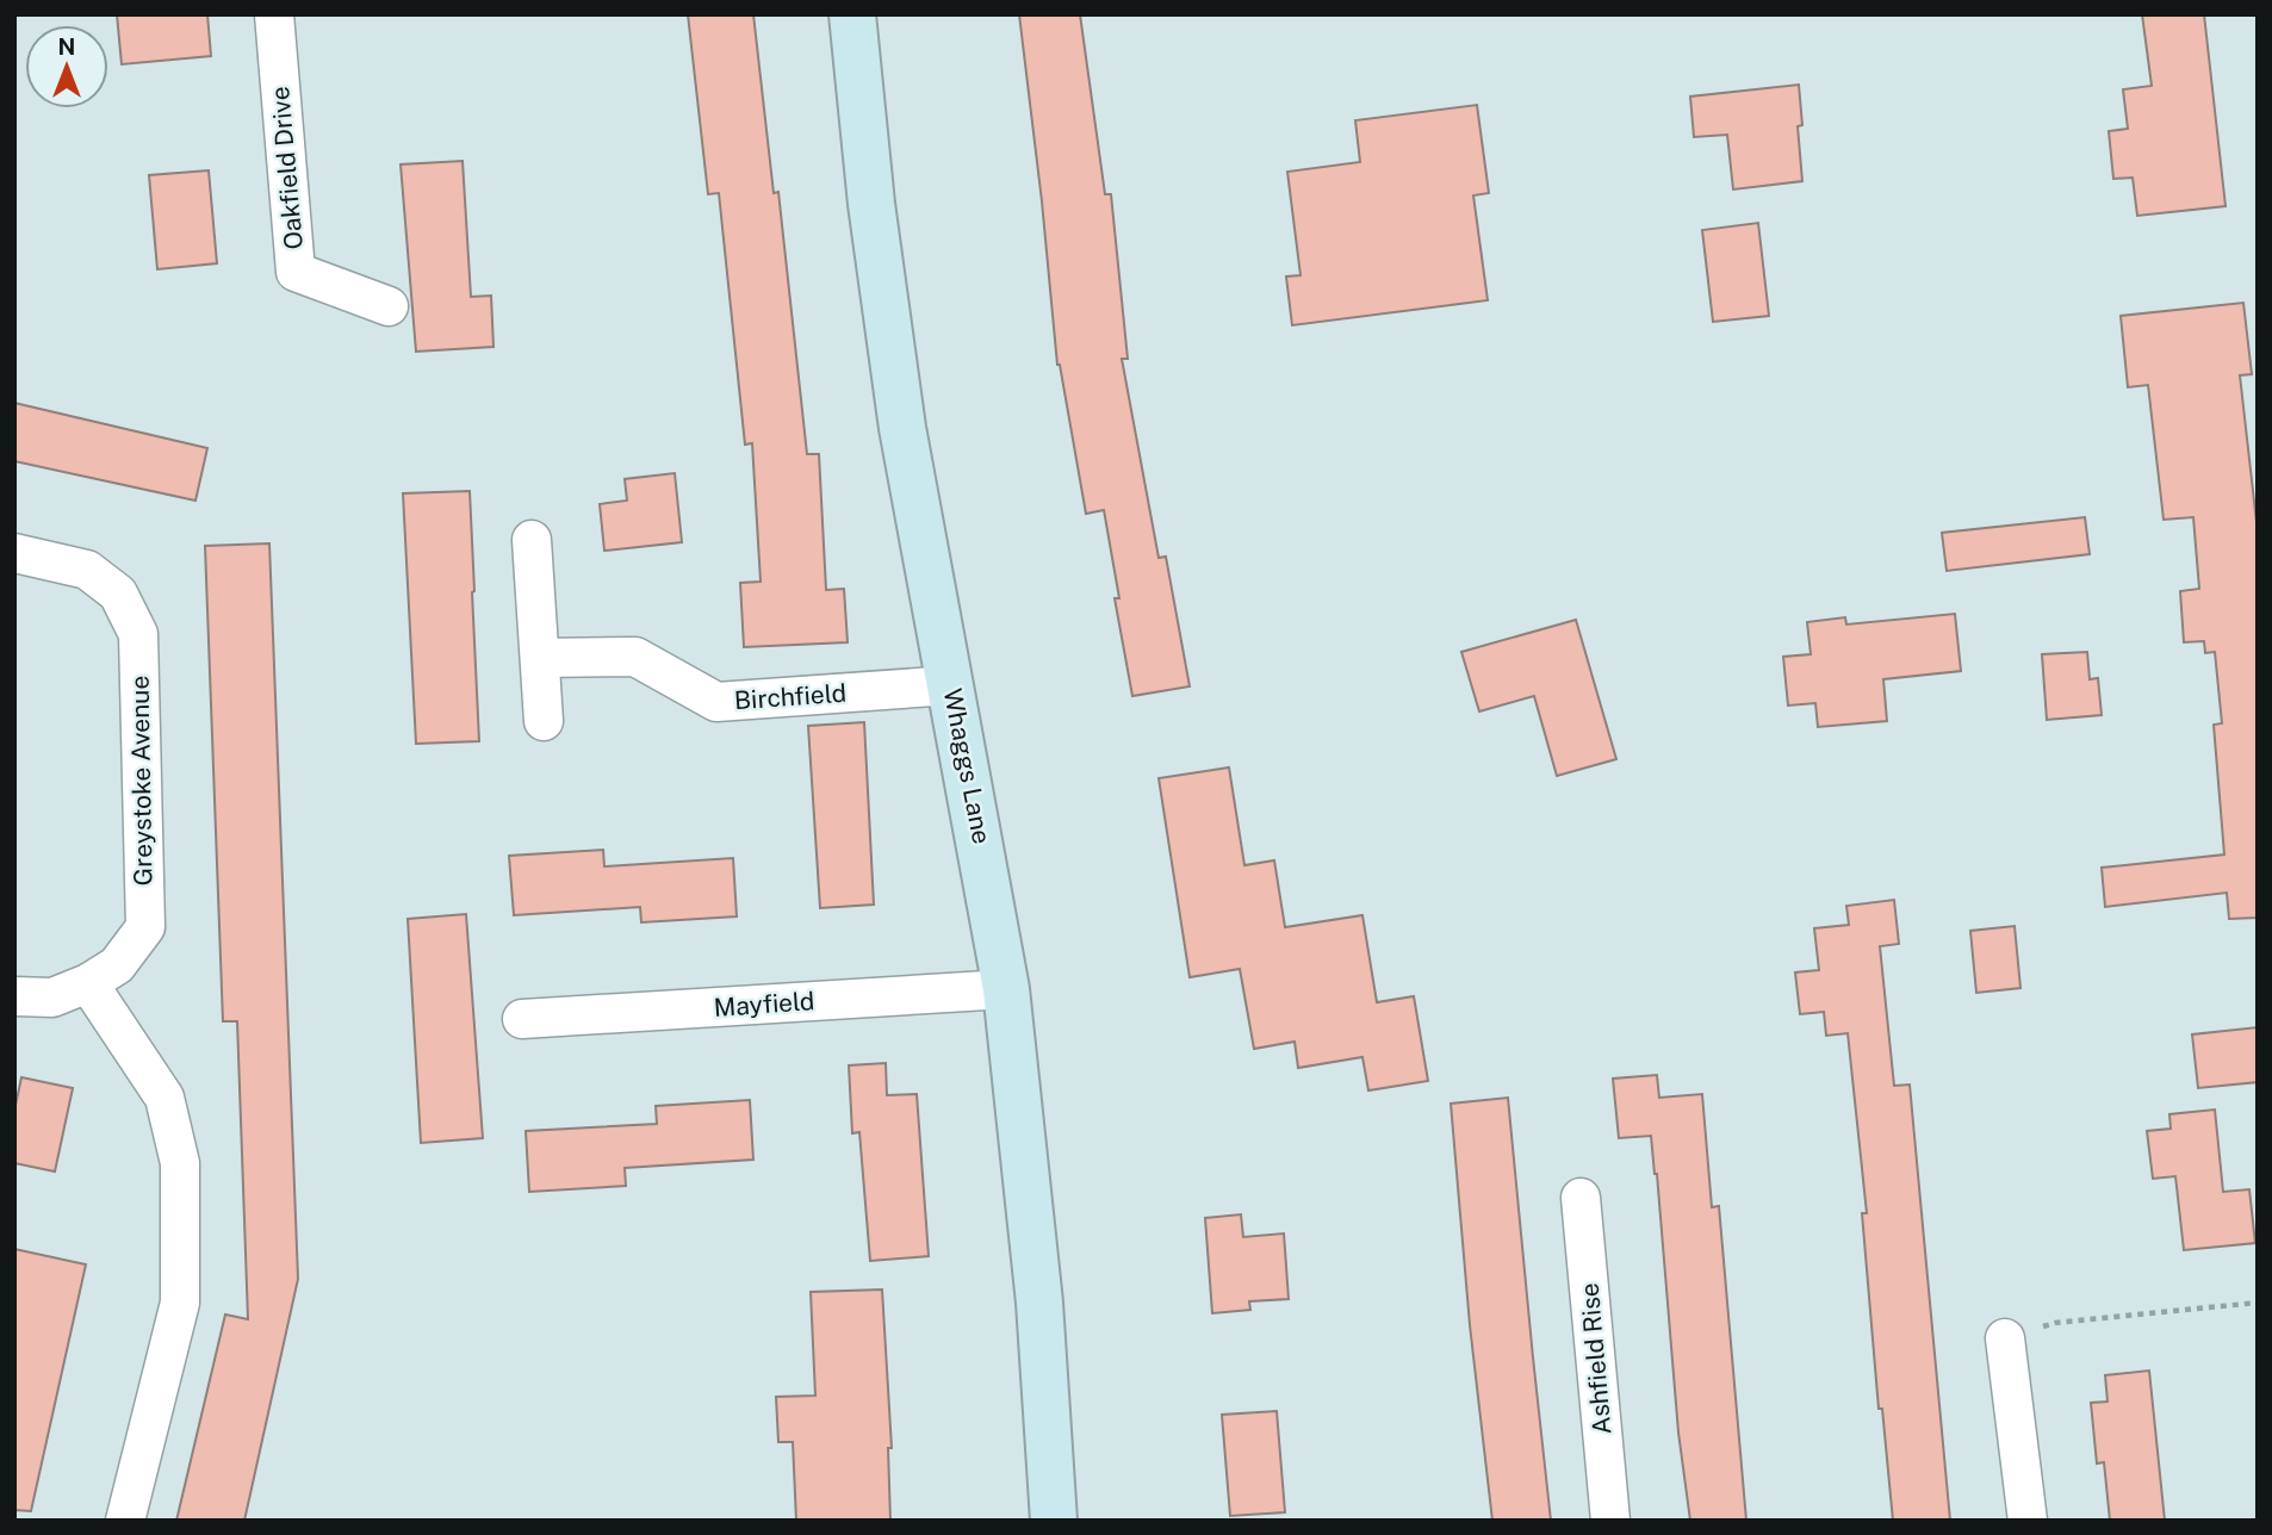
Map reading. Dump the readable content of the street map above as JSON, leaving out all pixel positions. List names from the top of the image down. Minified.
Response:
{"streets":{"main road":["Whaggs Lane"],"street":["Oakfield Drive","Birchfield","Greystoke Avenue","Mayfield","Ashfield Rise"]},"crossings":[["Birchfield","Whaggs Lane"],["Whaggs Lane","Mayfield"]],"north":"top"}
